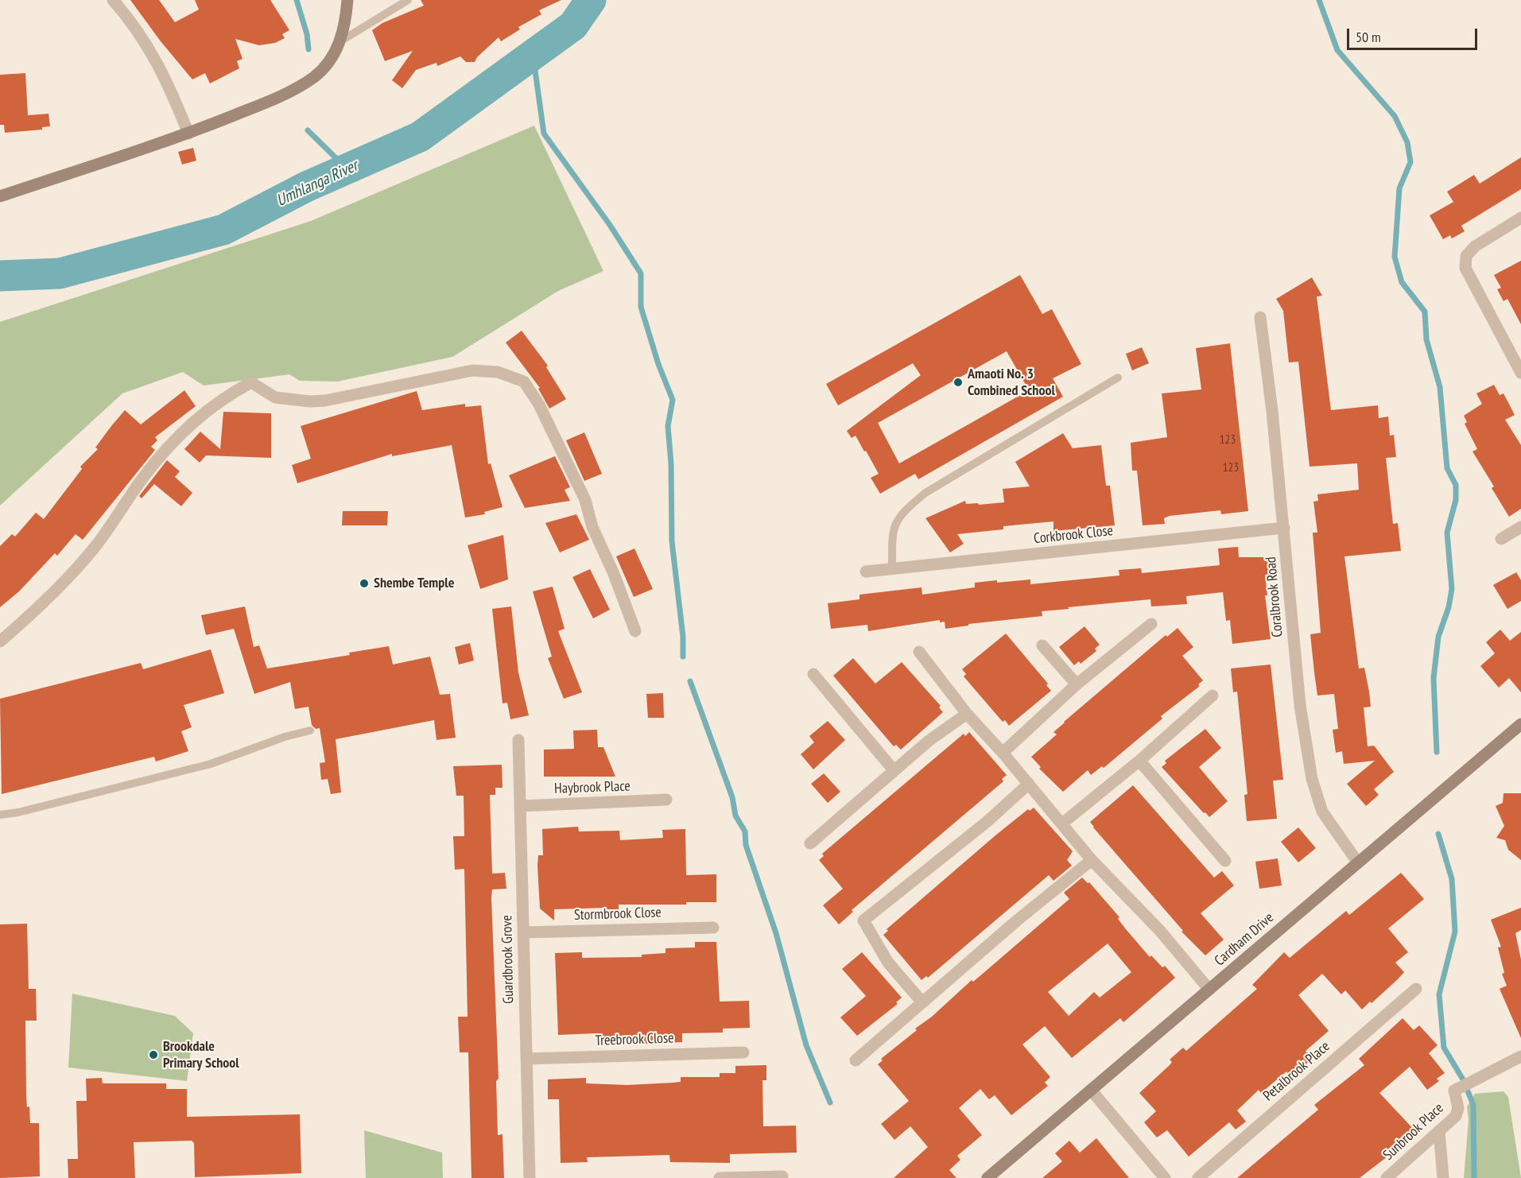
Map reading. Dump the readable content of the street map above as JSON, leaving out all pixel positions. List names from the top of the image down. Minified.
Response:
{"streets":{"street":["Corkbrook Close","Coralbrook Road","Haybrook Place","Stormbrook Close","Cardham Drive","Guardbrook Grove","Treebrook Close","Petalbrook Place","Sunbrook Place"]},"crossings":[["Corkbrook Close","Coralbrook Road"],["Coralbrook Road","Cardham Drive"],["Haybrook Place","Guardbrook Grove"],["Stormbrook Close","Guardbrook Grove"],["Guardbrook Grove","Treebrook Close"]],"water":["Umhlanga River"],"places":["Amaoti No. 3 Combined School","Shembe Temple","Brookdale Primary School"],"house_numbers":["123","123"],"scale_bar":"50 m"}
